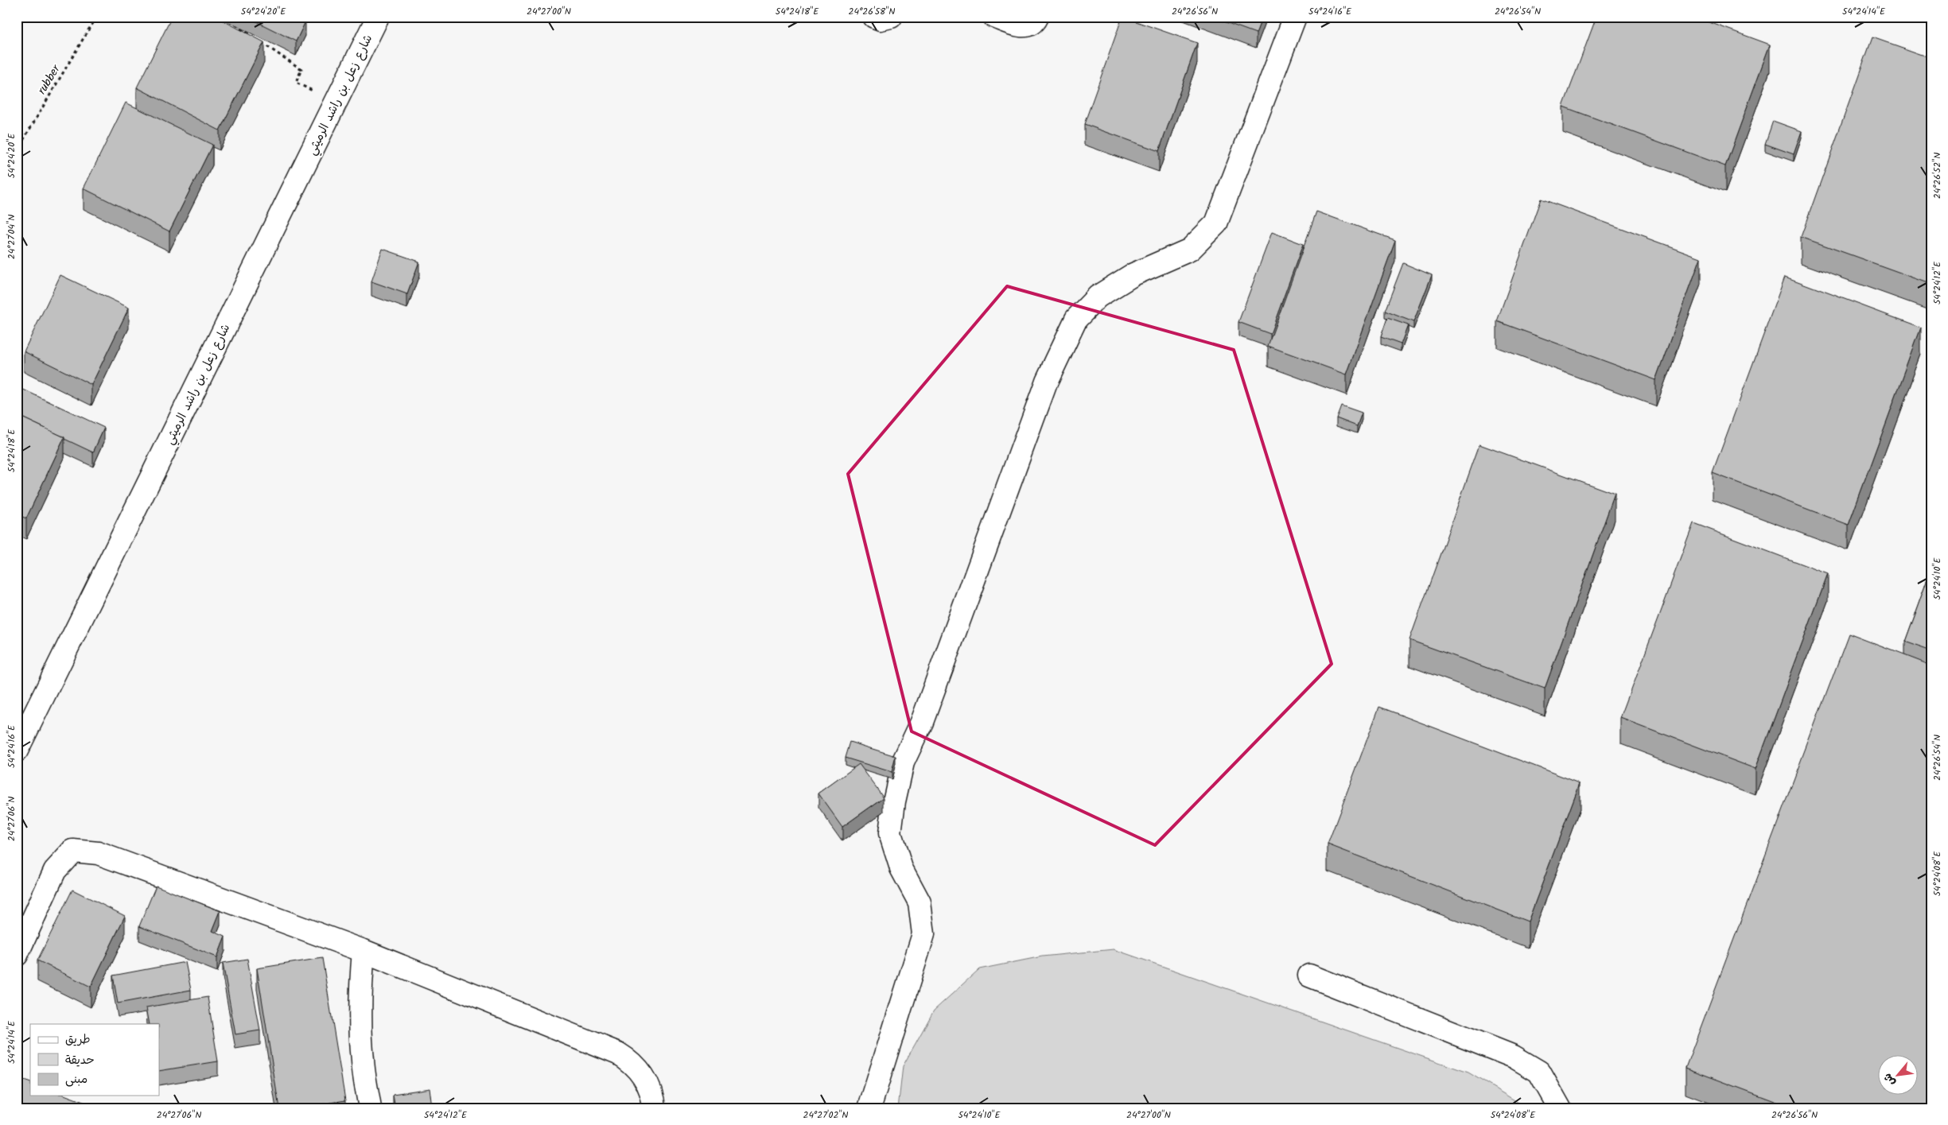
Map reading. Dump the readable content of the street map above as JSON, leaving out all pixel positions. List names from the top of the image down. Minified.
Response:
{"streets":{"street":["شارع زعل بن راشد الرميثي"],"path":["rubber"]},"legend":["طريق","حديقة","مبنى"],"north":"bottom left","coordinates":["54°24'20\"E","24°27'00\"N","54°24'18\"E","24°26'58\"N","24°26'56\"N","54°24'16\"E","24°26'54\"N","54°24'14\"E","24°26'52\"N","24°27'04\"N","54°24'12\"E","54°24'10\"E","24°27'06\"N","54°24'08\"E","24°27'02\"N"]}
